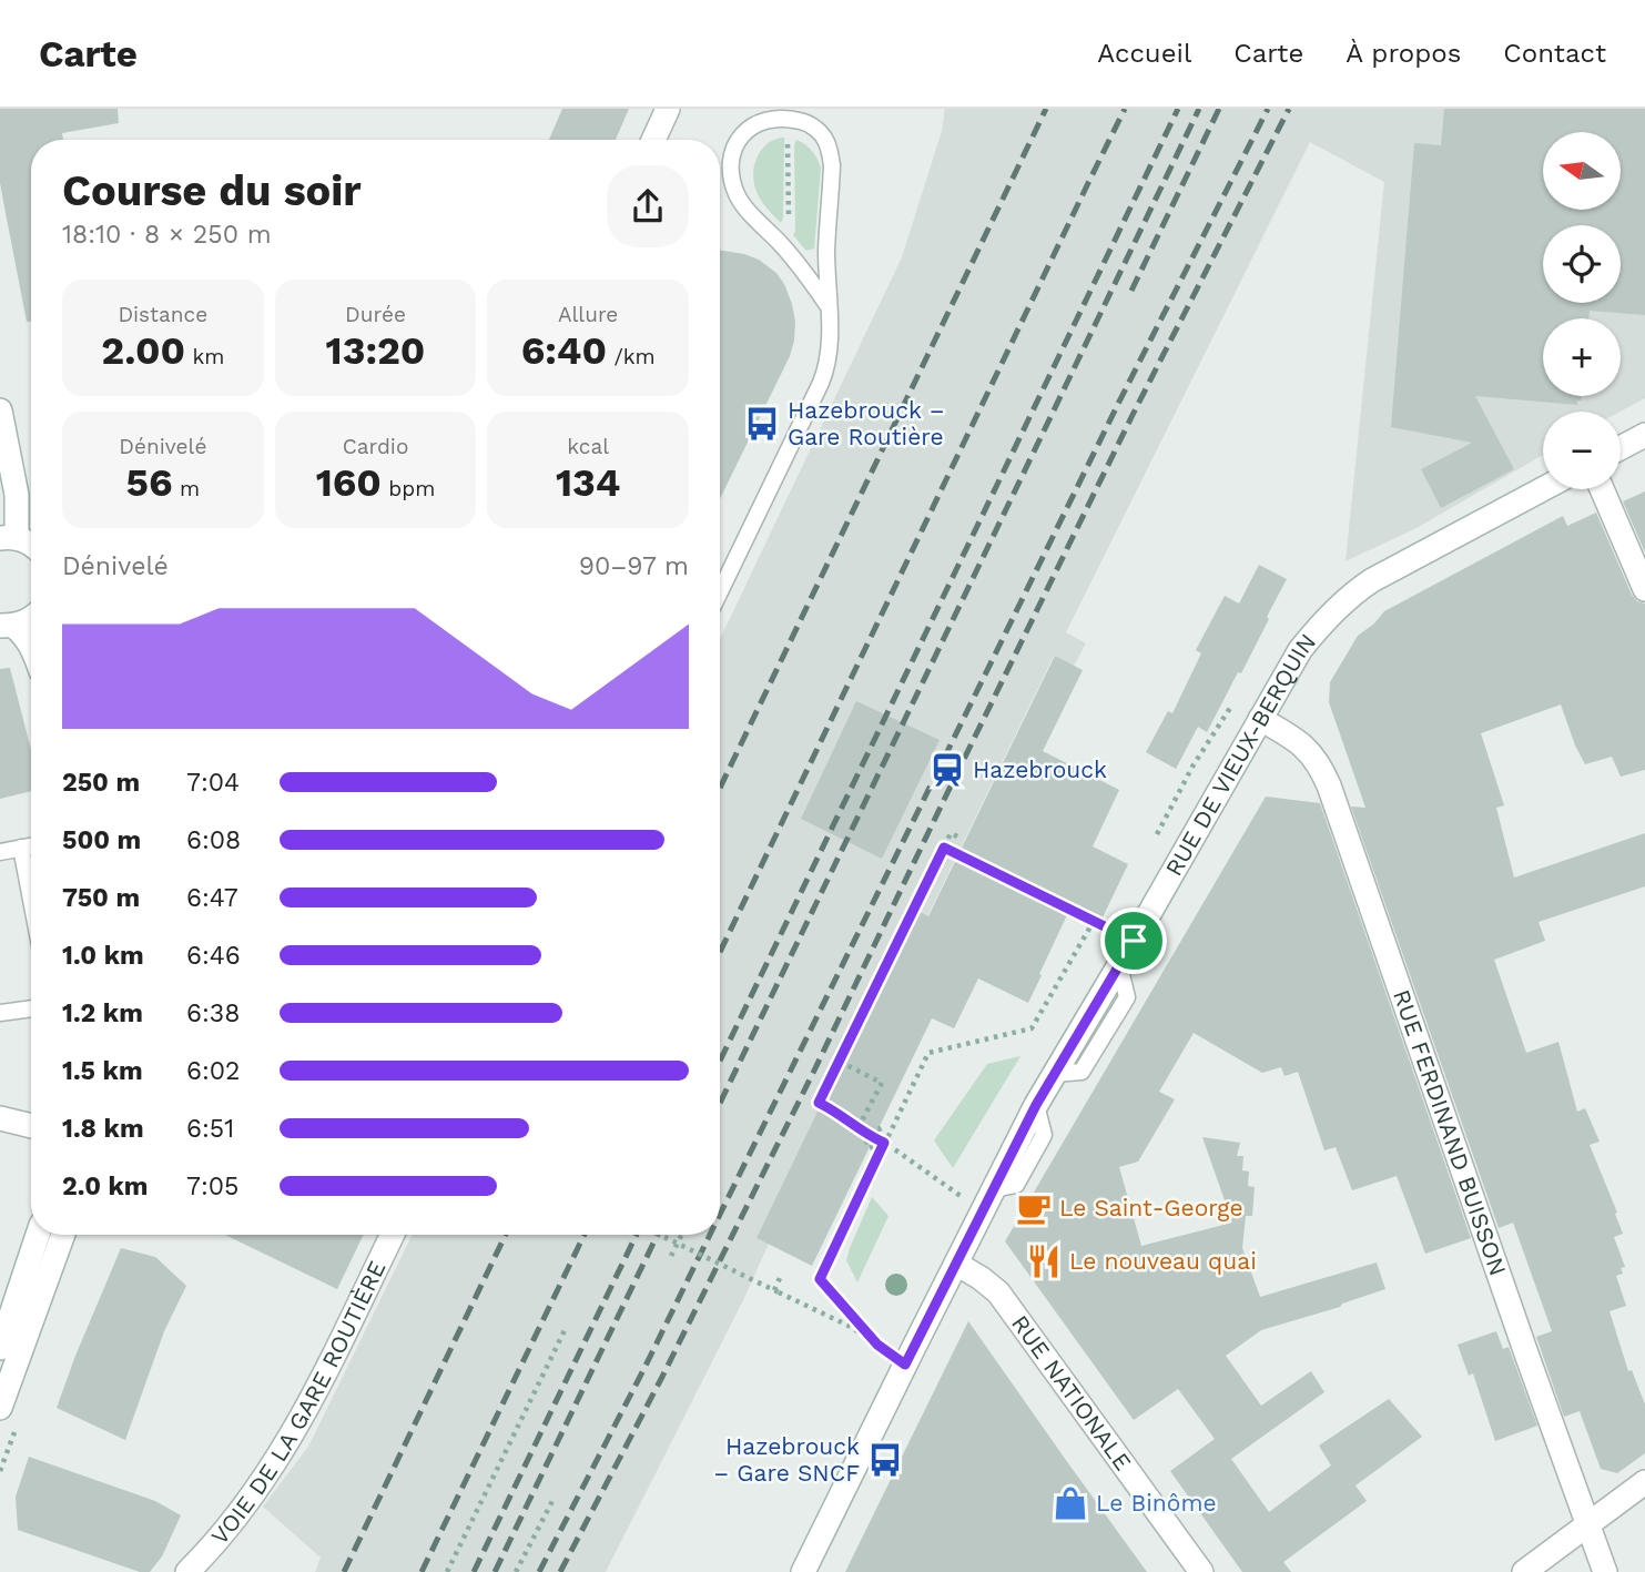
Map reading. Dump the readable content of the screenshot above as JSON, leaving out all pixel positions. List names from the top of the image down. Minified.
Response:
{"streets":{"street":["RUE DE VIEUX-BERQUIN","RUE FERDINAND BUISSON","RUE NATIONALE","VOIE DE LA GARE ROUTIÈRE"]},"crossings":[["RUE DE VIEUX-BERQUIN","RUE FERDINAND BUISSON"],["RUE DE VIEUX-BERQUIN","RUE NATIONALE"]],"places":{"bus stop":["Hazebrouck – Gare Routière","Hazebrouck – Gare SNCF"],"station":["Hazebrouck"],"cafe":["Le Saint-George"],"restaurant":["Le nouveau quai"],"shop":["Le Binôme"]},"north":"left","page":{"header":"Carte","nav":["Accueil","Carte","À propos","Contact"],"map_buttons":["+","−"],"heading":["Course du soir","18:10 · 8 × 250 m"],"stats":[["Distance","2.00 km"],["Durée","13:20"],["Allure","6:40 /km"],["Dénivelé","56 m"],["Cardio","160 bpm"],["kcal","134"]],"chart":["Dénivelé","90–97 m"],"list":[{"name":"250 m","note":"7:04"},{"name":"500 m","note":"6:08"},{"name":"750 m","note":"6:47"},{"name":"1.0 km","note":"6:46"},{"name":"1.2 km","note":"6:38"},{"name":"1.5 km","note":"6:02"},{"name":"1.8 km","note":"6:51"},{"name":"2.0 km","note":"7:05"}]}}
